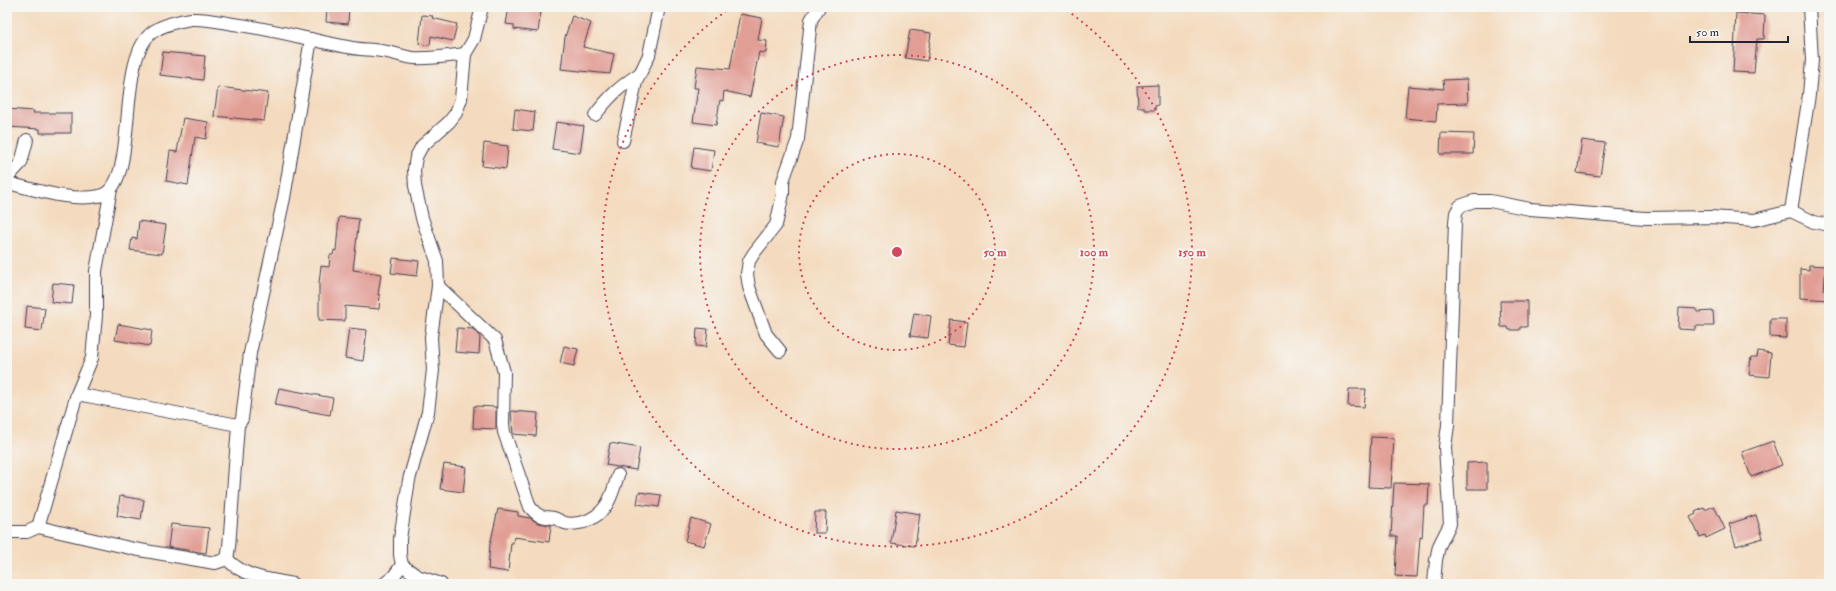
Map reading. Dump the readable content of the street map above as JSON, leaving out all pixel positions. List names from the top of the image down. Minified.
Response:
{"scale_bar":"50 m","rings":["50 m","100 m","150 m"]}
